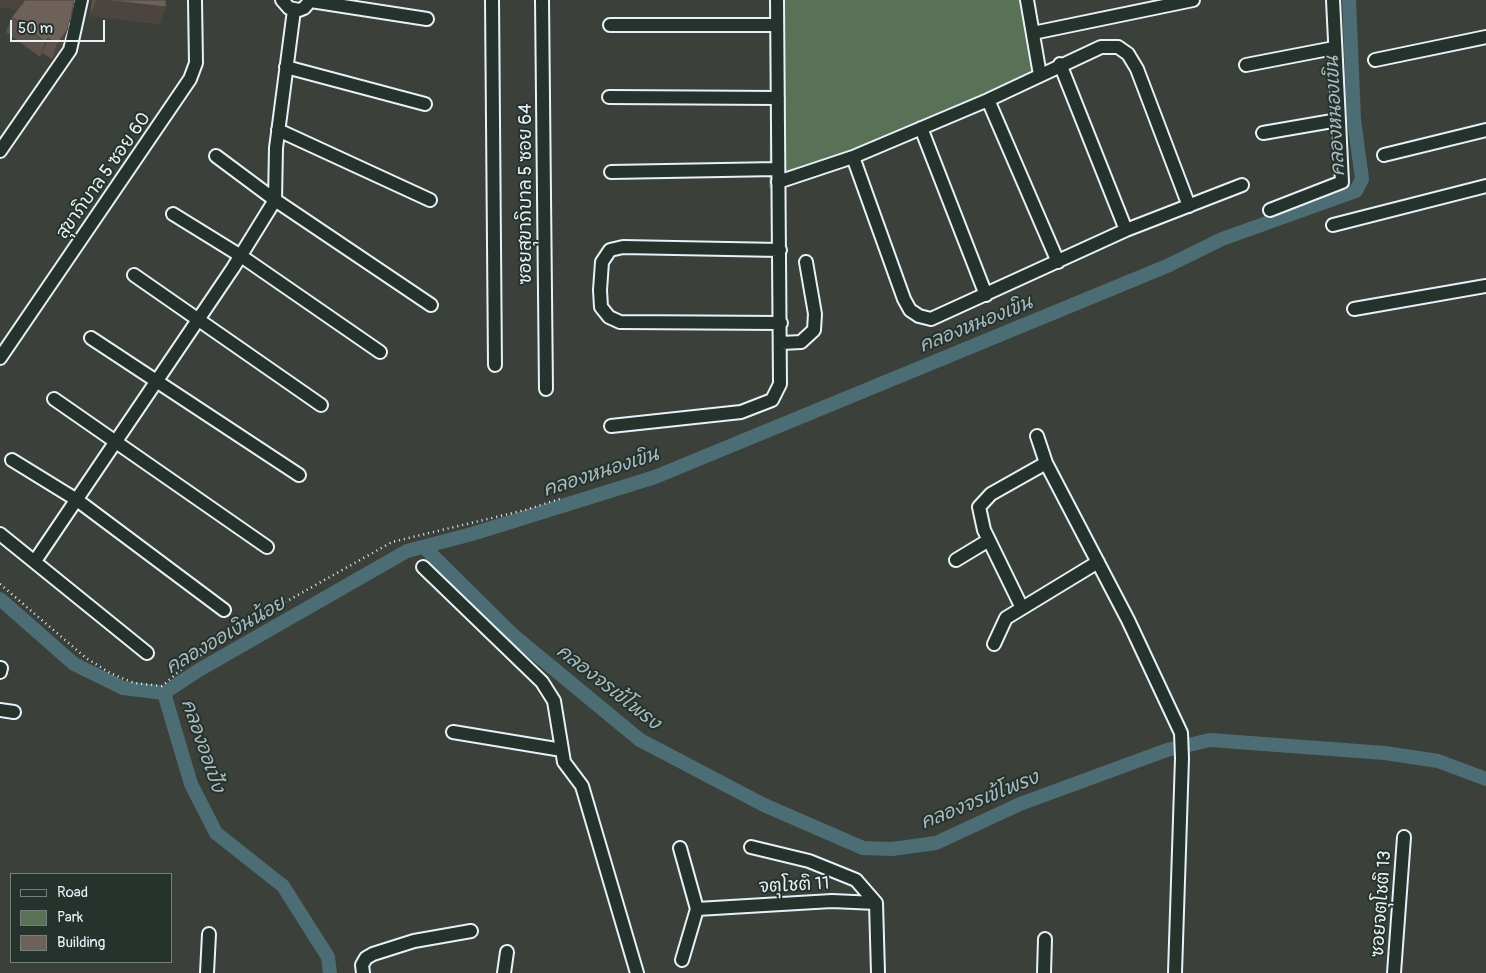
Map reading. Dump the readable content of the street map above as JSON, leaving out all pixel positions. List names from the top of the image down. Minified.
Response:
{"streets":{"street":["สุขาภิบาล 5 ซอย 60","ซอยสุขาภิบาล 5 ซอย 64","จตุโชติ 11","ซอยจตุโชติ 13"]},"water":["คลองหนองเขิน","คลองออเงินน้อย","คลองจรเข้โพรง","คลองออเป้ง"],"legend":["Road","Park","Building"],"scale_bar":"50 m"}
